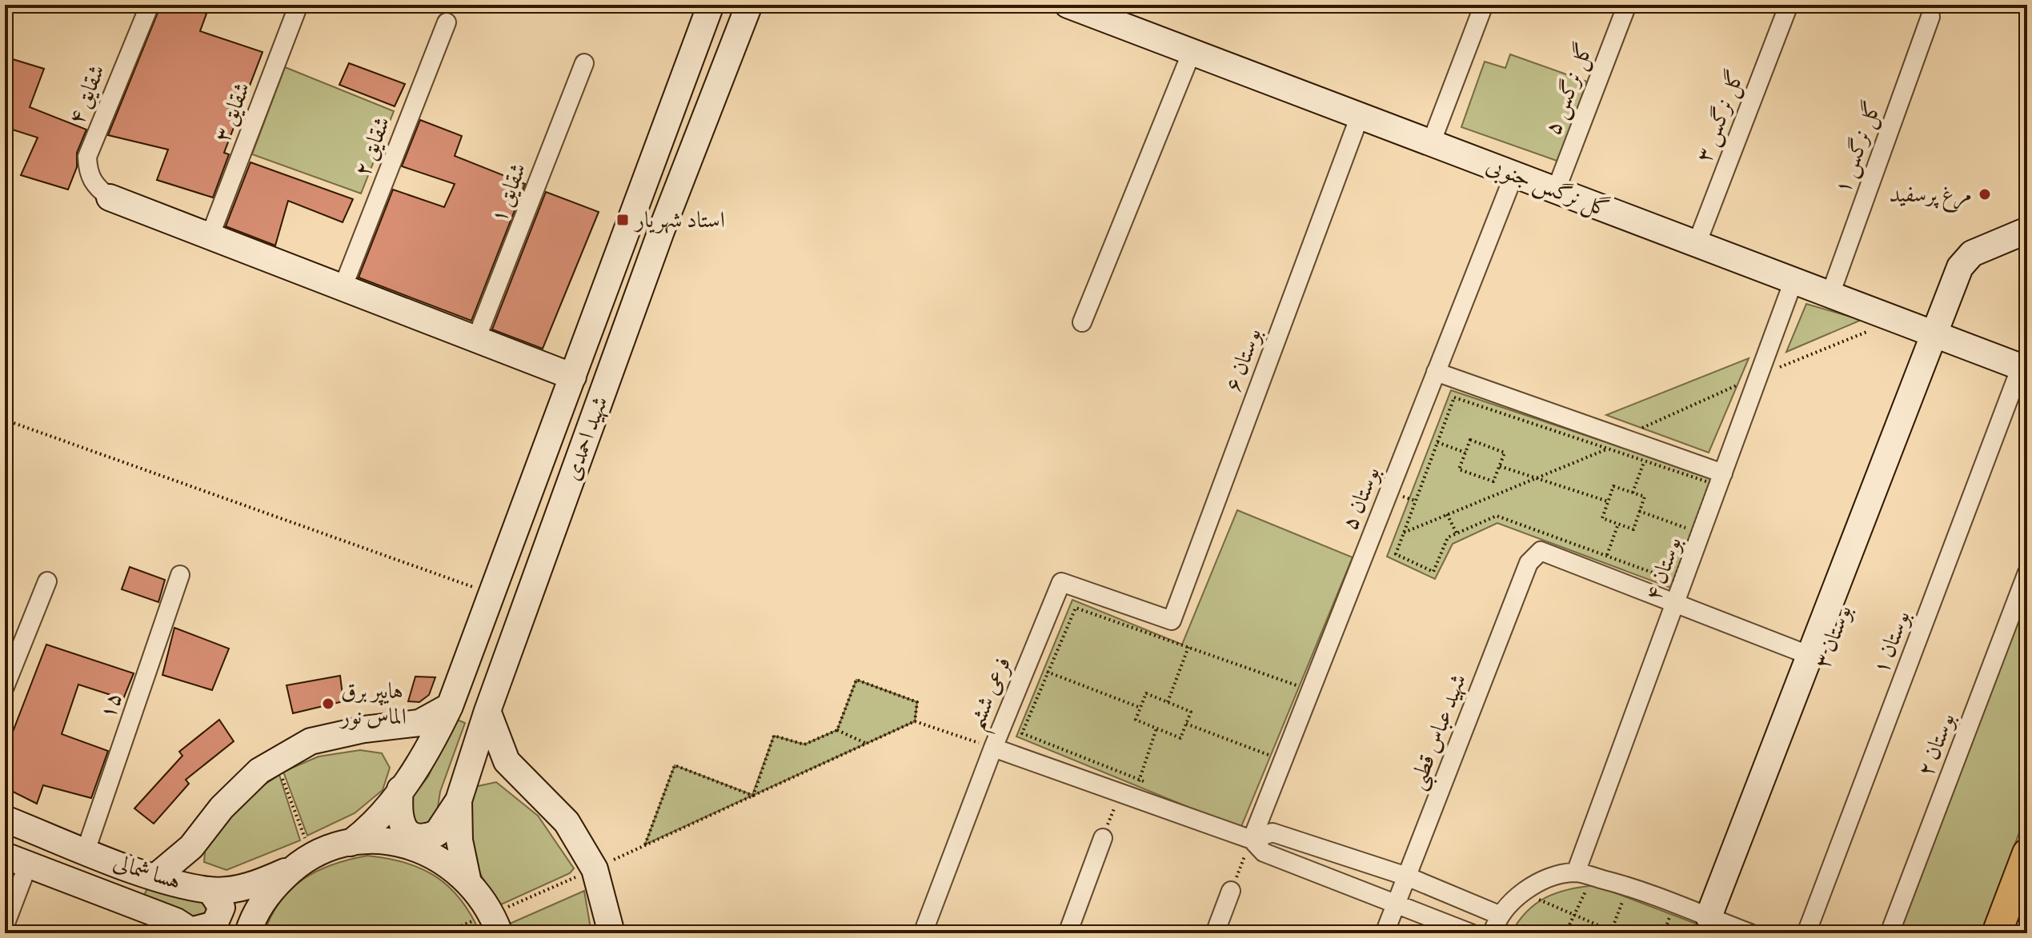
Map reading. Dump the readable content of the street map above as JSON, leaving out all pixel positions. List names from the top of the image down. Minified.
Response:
{"streets":{"main road":["گل نرگس جنوبی","شهید احمدی","بوستان ۳","هسا شمالی"],"street":["گل نرگس ۵","شقایق ۴","شقایق ۳","گل نرگس ۳","شقایق ۲","گل نرگس ۱","شقایق ۱","بوستان ۶","بوستان ۵","بوستان ۴","بوستان ۱","فرعی ششم","۱۵","شهید عباس قطبی","بوستان ۲"]},"crossings":[["گل نرگس ۵","گل نرگس جنوبی"],["گل نرگس ۳","گل نرگس جنوبی"],["گل نرگس ۱","گل نرگس جنوبی"],["گل نرگس جنوبی","بوستان ۶"],["گل نرگس جنوبی","بوستان ۵"],["گل نرگس جنوبی","بوستان ۴"],["گل نرگس جنوبی","بوستان ۳"],["گل نرگس جنوبی","بوستان ۱"],["بوستان ۶","فرعی ششم"],["شهید احمدی","هسا شمالی"],["۱۵","هسا شمالی"]],"places":{"other":["مرغ پرسفید","هایپر برق الماس نور"],"transit":["استاد شهریار"]}}
